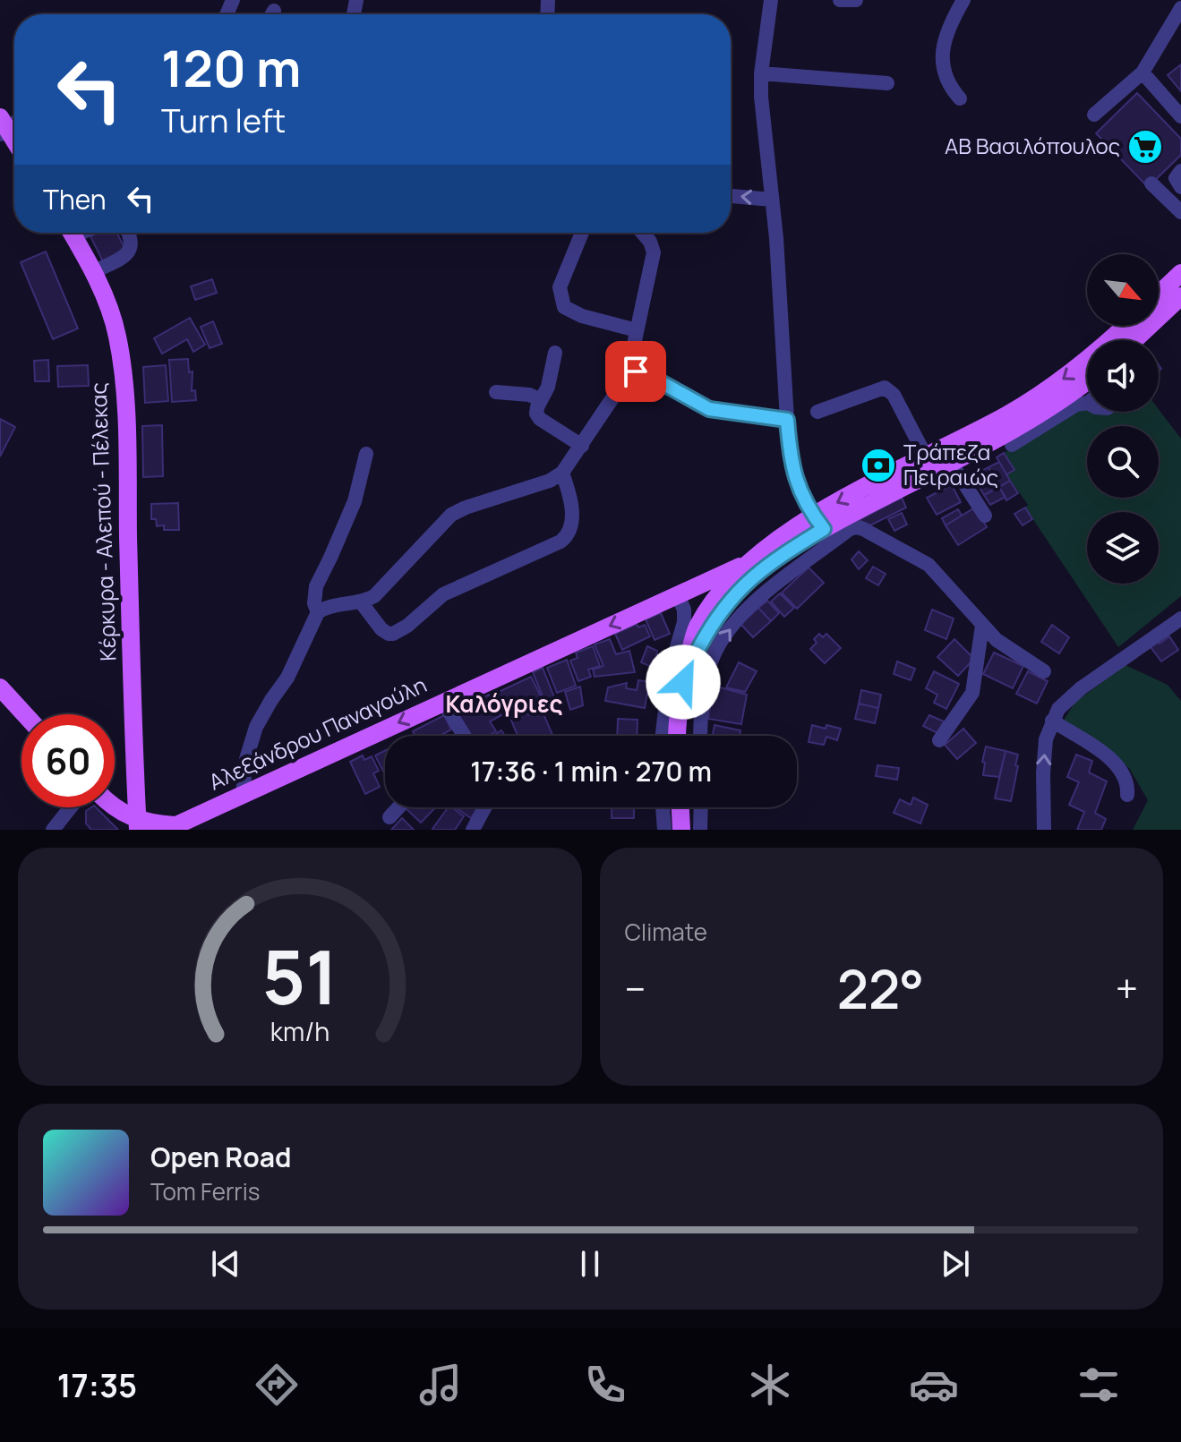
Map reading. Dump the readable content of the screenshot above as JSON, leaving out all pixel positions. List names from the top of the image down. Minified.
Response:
{"streets":{"main road":["Κέρκυρα - Αλεπού - Πέλεκας","Αλεξάνδρου Παναγούλη"]},"crossings":[["Κέρκυρα - Αλεπού - Πέλεκας","Αλεξάνδρου Παναγούλη"]],"one_way":["Αλεξάνδρου Παναγούλη"],"districts":["Καλόγριες"],"places":{"supermarket":["ΑΒ Βασιλόπουλος"],"bank":["Τράπεζα Πειραιώς"]},"north":"bottom right","page":{"turn":["120 m","Turn left"],"then":"Then","limit":"60","trip":"17:36 · 1 min · 270 m","tile":"Climate","heat":["−","22°","+"],"song":["Open Road","Tom Ferris"],"tabs":"17:35","gauge":["51","km/h"]}}
